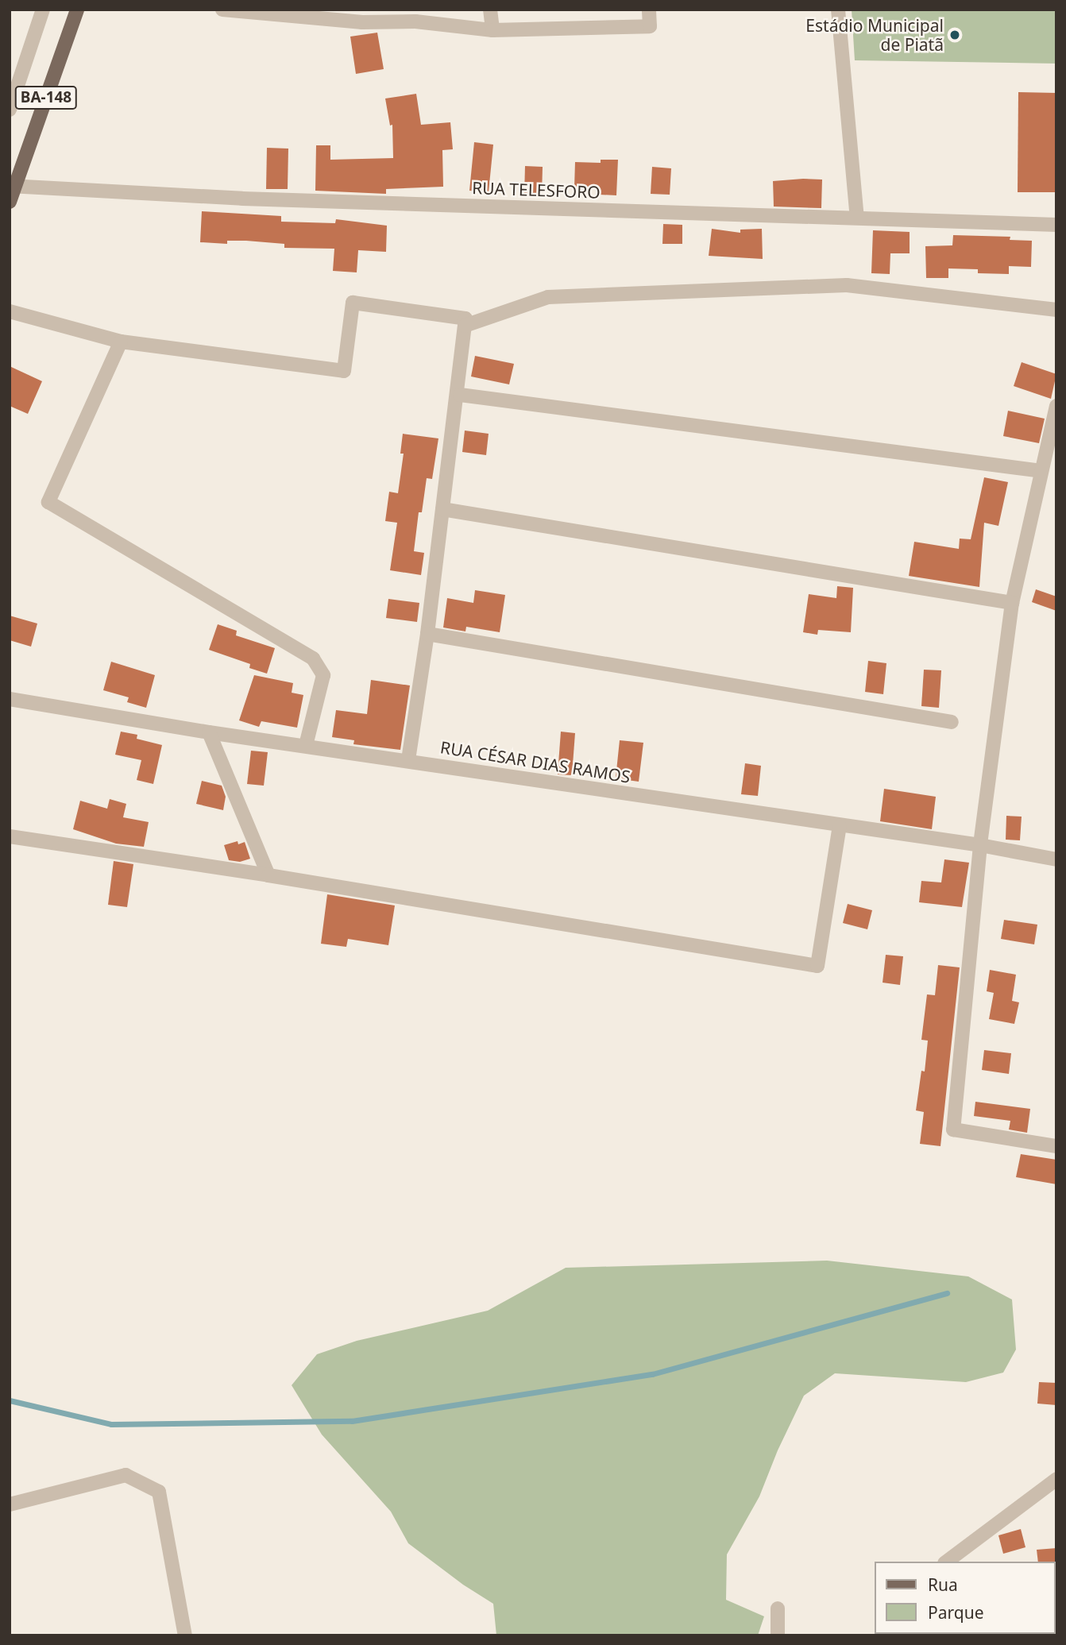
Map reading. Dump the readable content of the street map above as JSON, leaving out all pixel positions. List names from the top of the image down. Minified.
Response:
{"streets":{"main road":["BA-148"],"street":["RUA TELESFORO","RUA CÉSAR DIAS RAMOS"]},"crossings":[["BA-148","RUA TELESFORO"]],"places":["Estádio Municipal de Piatã"],"legend":["Rua","Parque"]}
